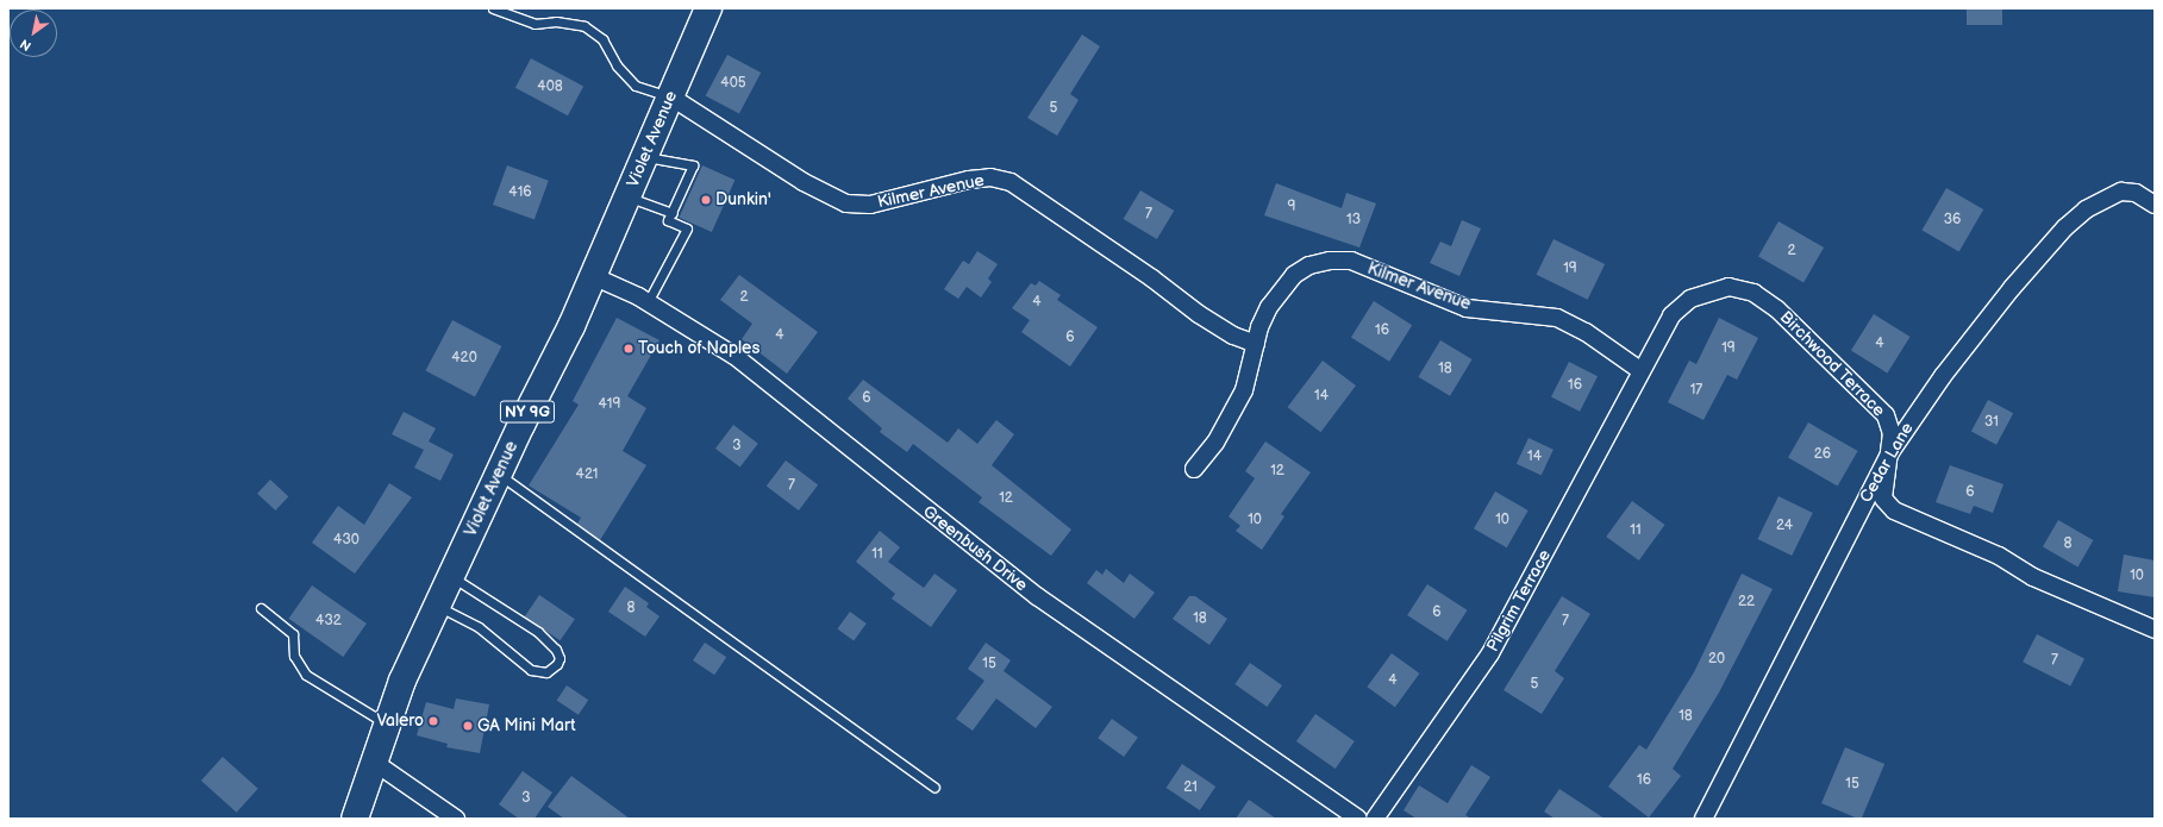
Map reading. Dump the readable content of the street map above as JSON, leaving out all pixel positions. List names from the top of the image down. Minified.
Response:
{"streets":{"main road":["Violet Avenue","NY 9G"],"street":["Kilmer Avenue","Birchwood Terrace","Cedar Lane","Greenbush Drive","Pilgrim Terrace"]},"crossings":[["Violet Avenue","Kilmer Avenue"],["Violet Avenue","Greenbush Drive"],["Kilmer Avenue","Birchwood Terrace"],["Kilmer Avenue","Pilgrim Terrace"],["Birchwood Terrace","Cedar Lane"],["Birchwood Terrace","Pilgrim Terrace"]],"places":["Dunkin'","Touch of Naples","Valero","GA Mini Mart"],"house_numbers":["405","408","5","416","9","7","13","36","2","19","2","4","16","4","6","4","19","420","18","16","17","14","6","419","31","3","26","14","12","421","7","6","12","10","10","24","11","430","8","11","10","22","8","6","18","432","7","20","7","15","4","5","18","16","15","21","3"],"north":"bottom left"}
